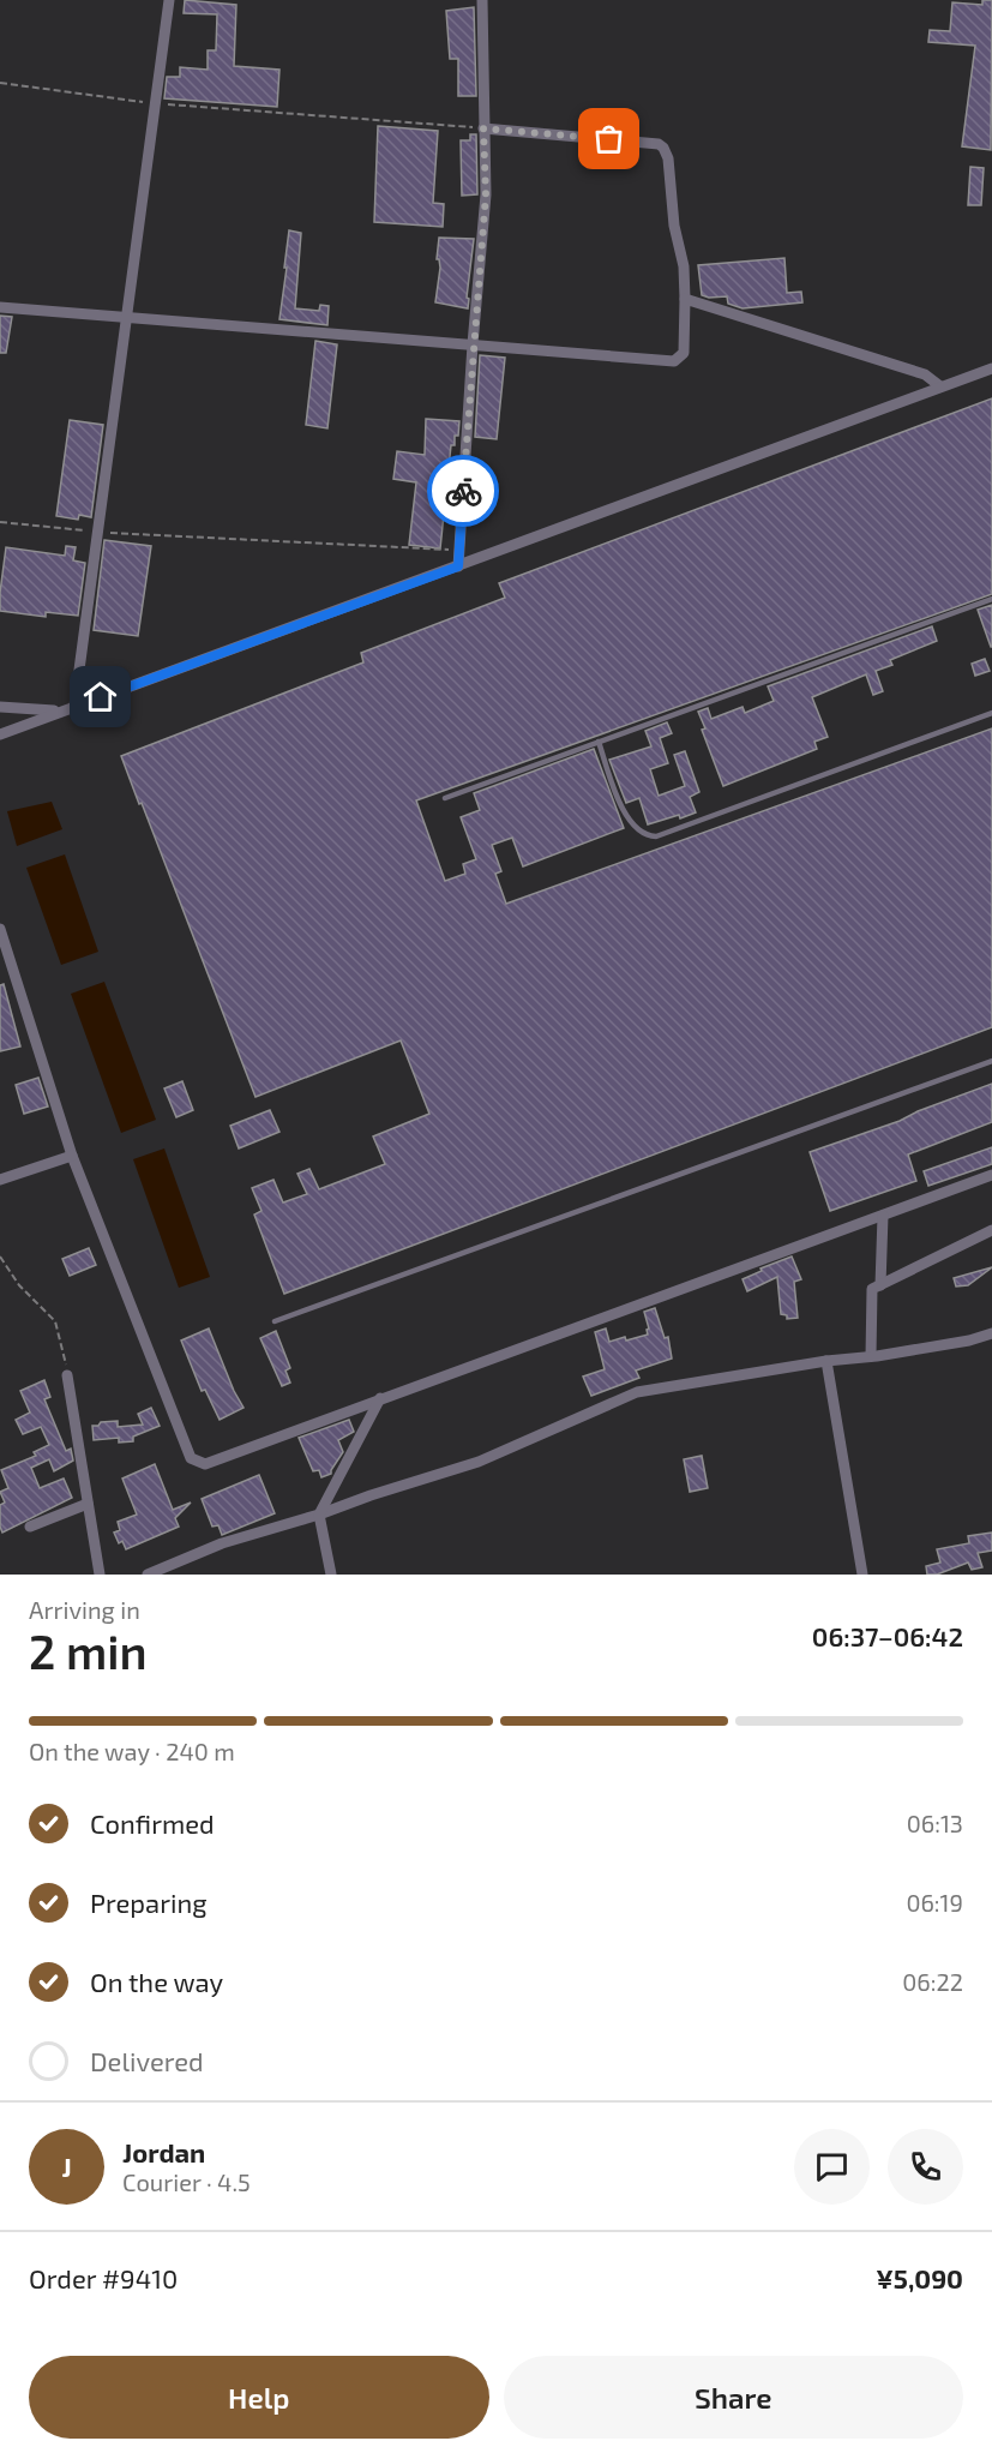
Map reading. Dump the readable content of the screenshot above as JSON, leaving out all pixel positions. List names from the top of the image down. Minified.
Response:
{"page":{"heading":["2 min","Arriving in","06:37–06:42"],"panel":["Jordan","Courier · 4.5","Order #9410","¥5,090"],"bar":"On the way · 240 m","list":[["Confirmed","06:13"],["Preparing","06:19"],["On the way","06:22"],"Delivered"],"round":"J","buttons":["Help","Share"]}}
